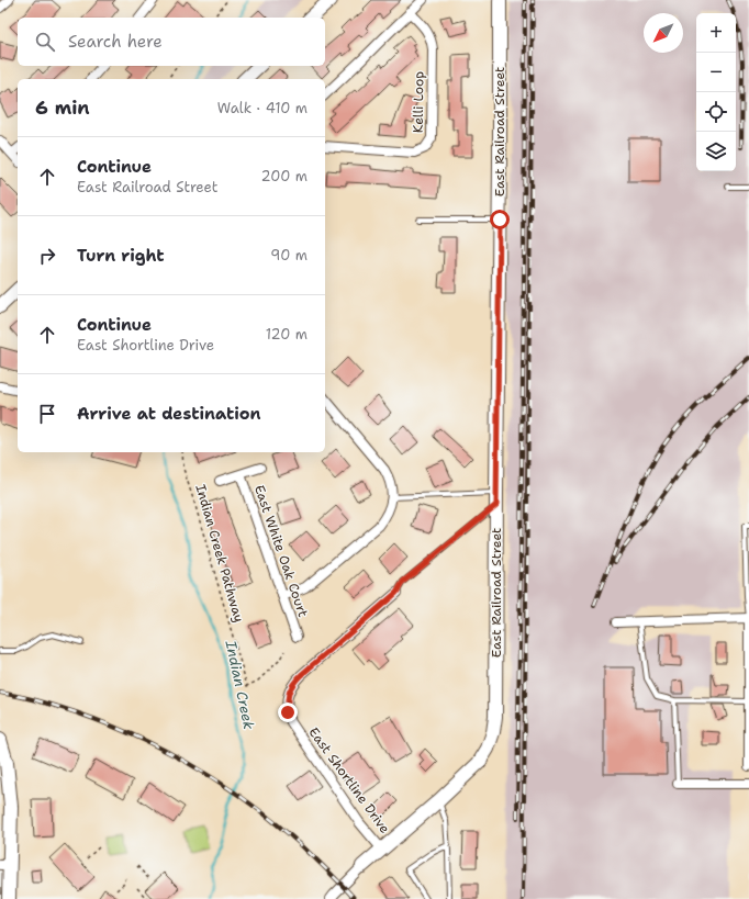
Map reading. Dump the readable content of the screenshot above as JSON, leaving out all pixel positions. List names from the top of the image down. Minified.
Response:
{"streets":{"street":["Kelli Loop","East Railroad Street","East White Oak Court","East Shortline Drive"],"path":["Indian Creek Pathway"]},"crossings":[["East Railroad Street","East Shortline Drive"]],"water":["Indian Creek"],"north":"bottom left","page":{"map_buttons":["+","−"],"search":"Search here","heading":["6 min","Walk · 410 m"],"list":[["Continue","East Railroad Street","200 m"],["Turn right","90 m"],["Continue","East Shortline Drive","120 m"],"Arrive at destination"]}}
